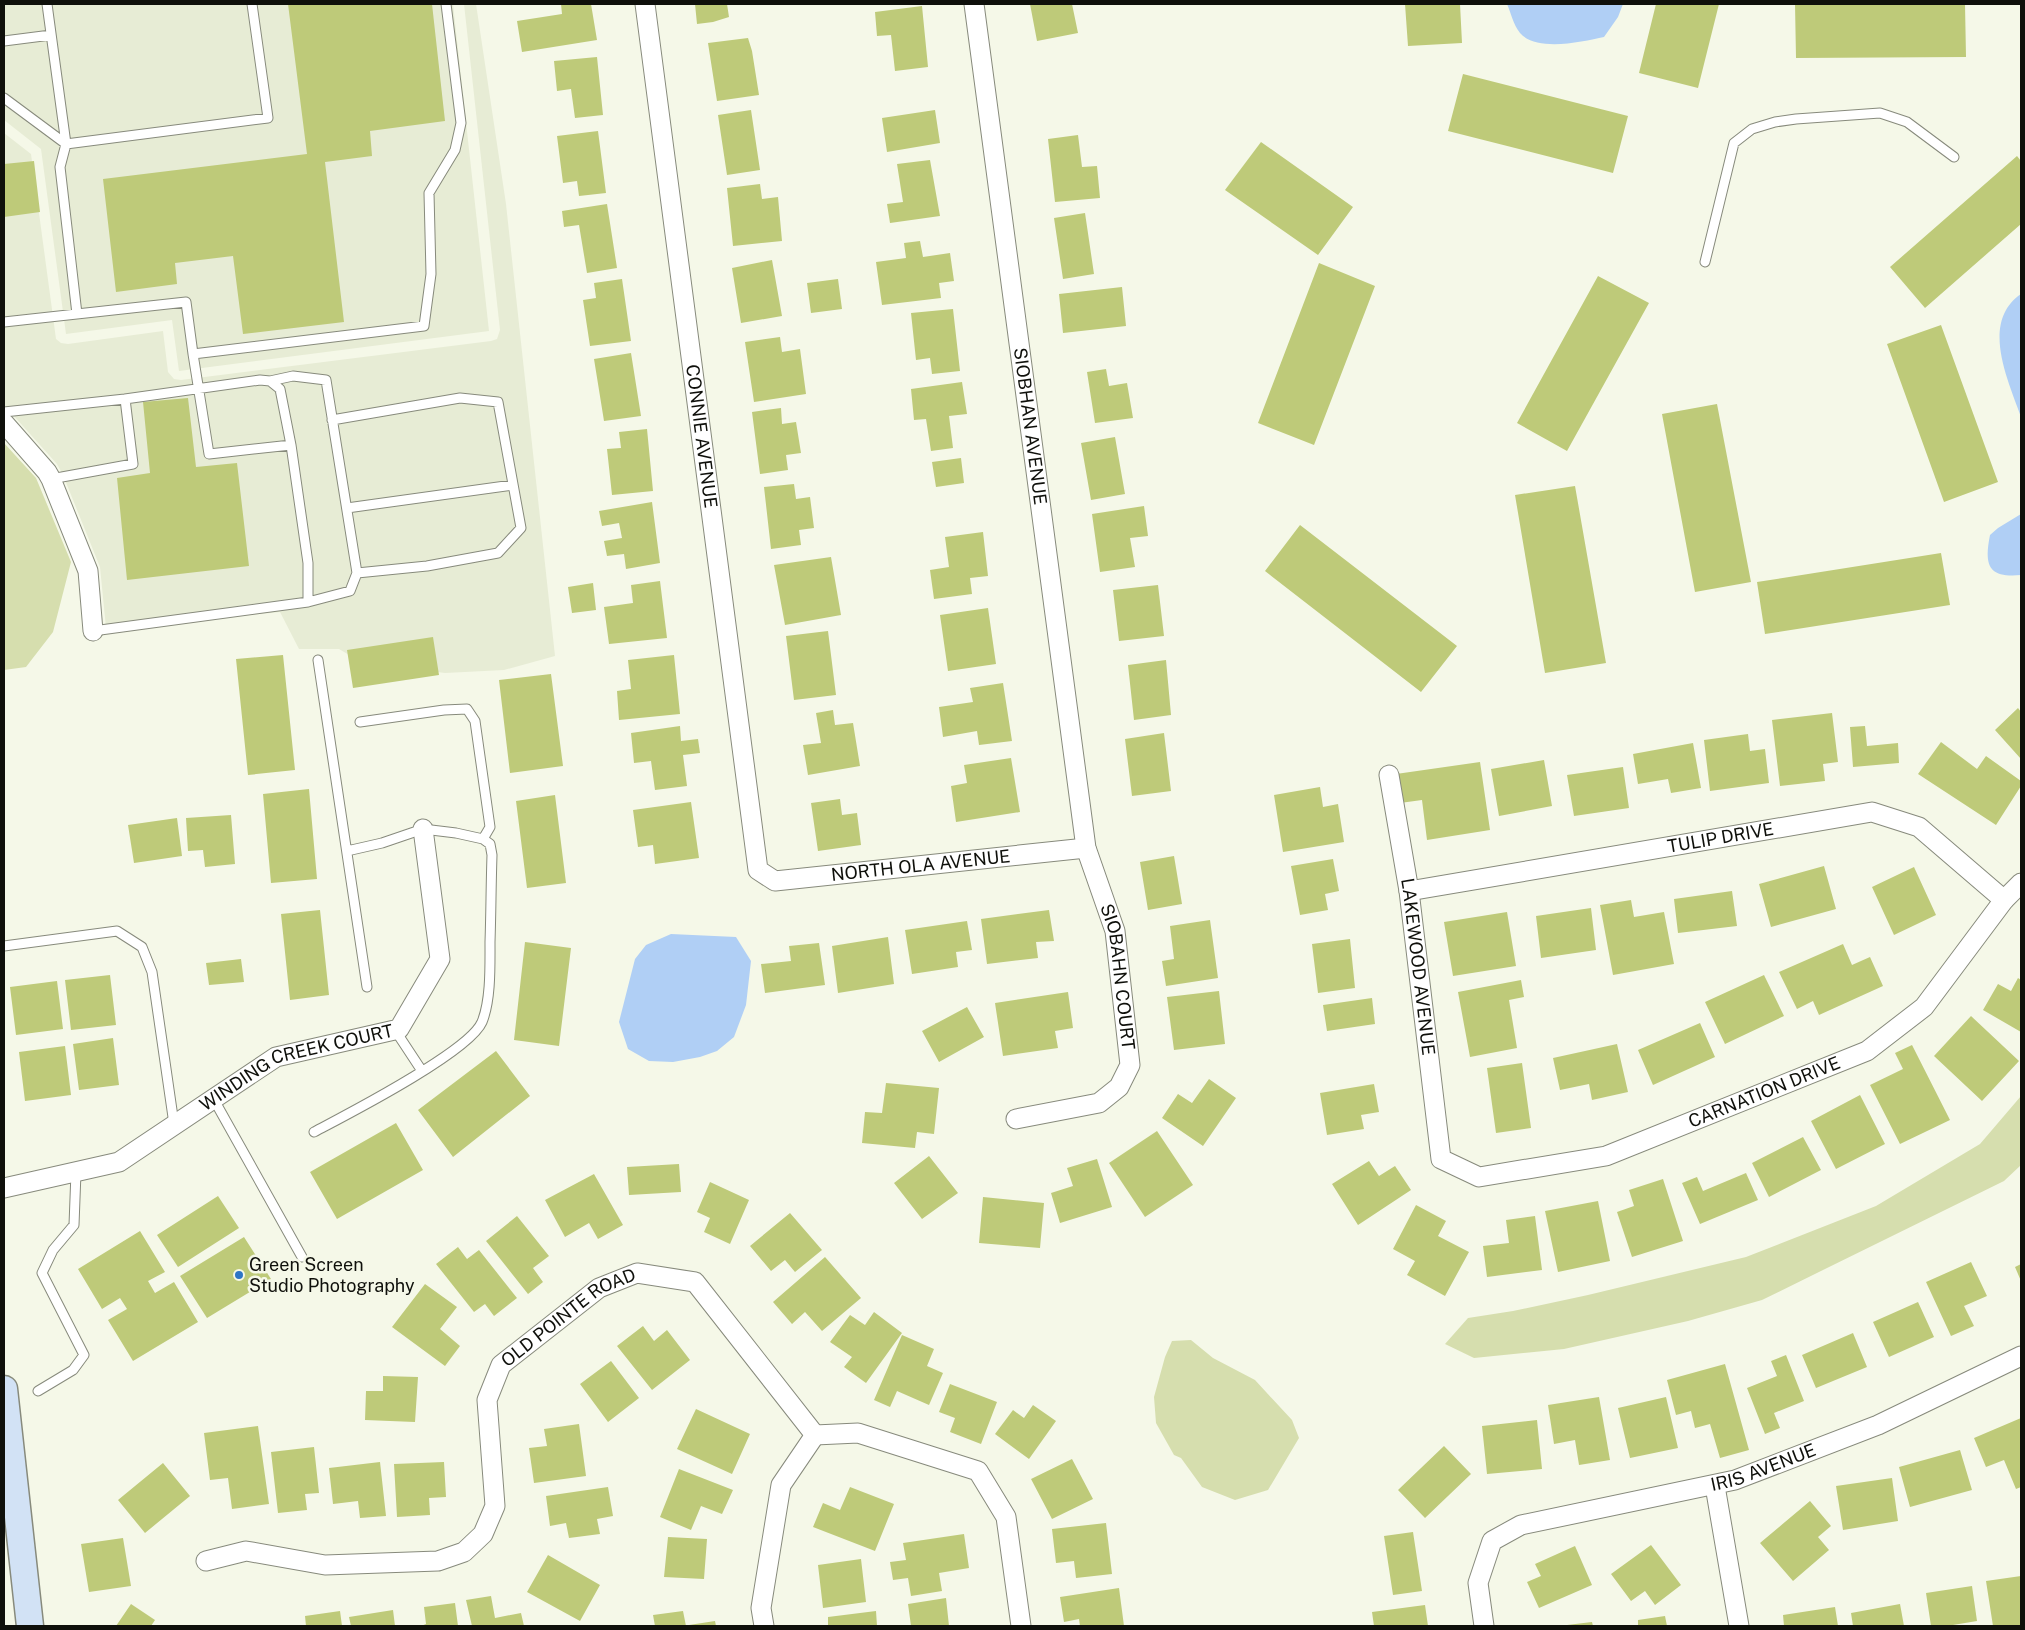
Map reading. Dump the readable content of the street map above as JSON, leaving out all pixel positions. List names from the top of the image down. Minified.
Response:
{"streets":{"street":["SIOBHAN AVENUE","CONNIE AVENUE","TULIP DRIVE","NORTH OLA AVENUE","LAKEWOOD AVENUE","SIOBAHN COURT","WINDING CREEK COURT","CARNATION DRIVE","OLD POINTE ROAD","IRIS AVENUE"]},"crossings":[["SIOBHAN AVENUE","NORTH OLA AVENUE"],["SIOBHAN AVENUE","SIOBAHN COURT"],["CONNIE AVENUE","NORTH OLA AVENUE"],["TULIP DRIVE","LAKEWOOD AVENUE"],["TULIP DRIVE","CARNATION DRIVE"],["NORTH OLA AVENUE","SIOBAHN COURT"],["LAKEWOOD AVENUE","CARNATION DRIVE"]],"places":["Green Screen Studio Photography"]}
